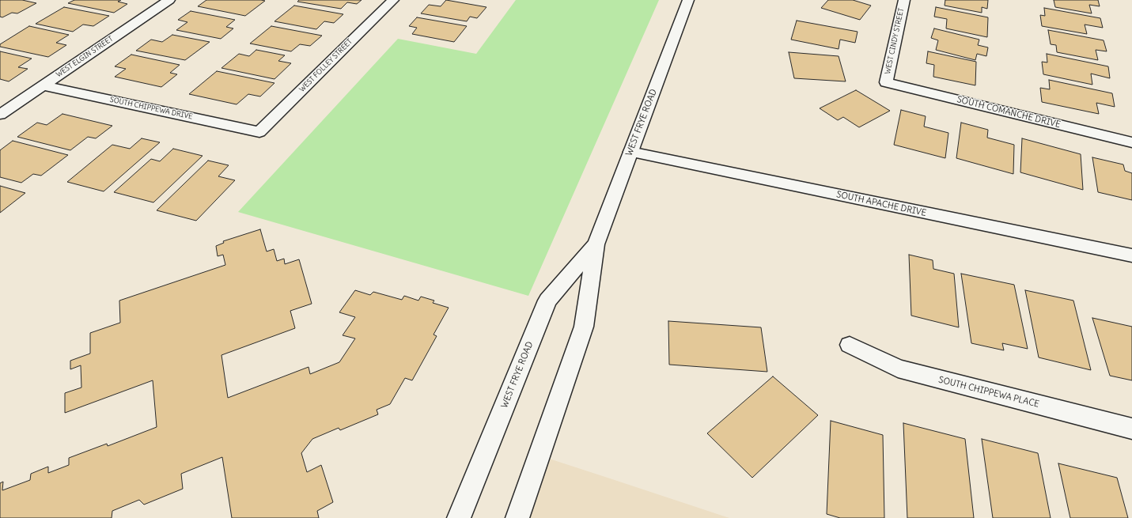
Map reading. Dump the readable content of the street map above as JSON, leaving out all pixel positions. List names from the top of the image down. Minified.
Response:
{"streets":{"street":["WEST CINDY STREET","WEST ELGIN STREET","WEST FOLLEY STREET","SOUTH CHIPPEWA DRIVE","SOUTH COMANCHE DRIVE","WEST FRYE ROAD","SOUTH APACHE DRIVE","SOUTH CHIPPEWA PLACE"]},"crossings":[["WEST CINDY STREET","SOUTH COMANCHE DRIVE"],["WEST ELGIN STREET","SOUTH CHIPPEWA DRIVE"],["WEST FOLLEY STREET","SOUTH CHIPPEWA DRIVE"],["WEST FRYE ROAD","SOUTH APACHE DRIVE"]]}
